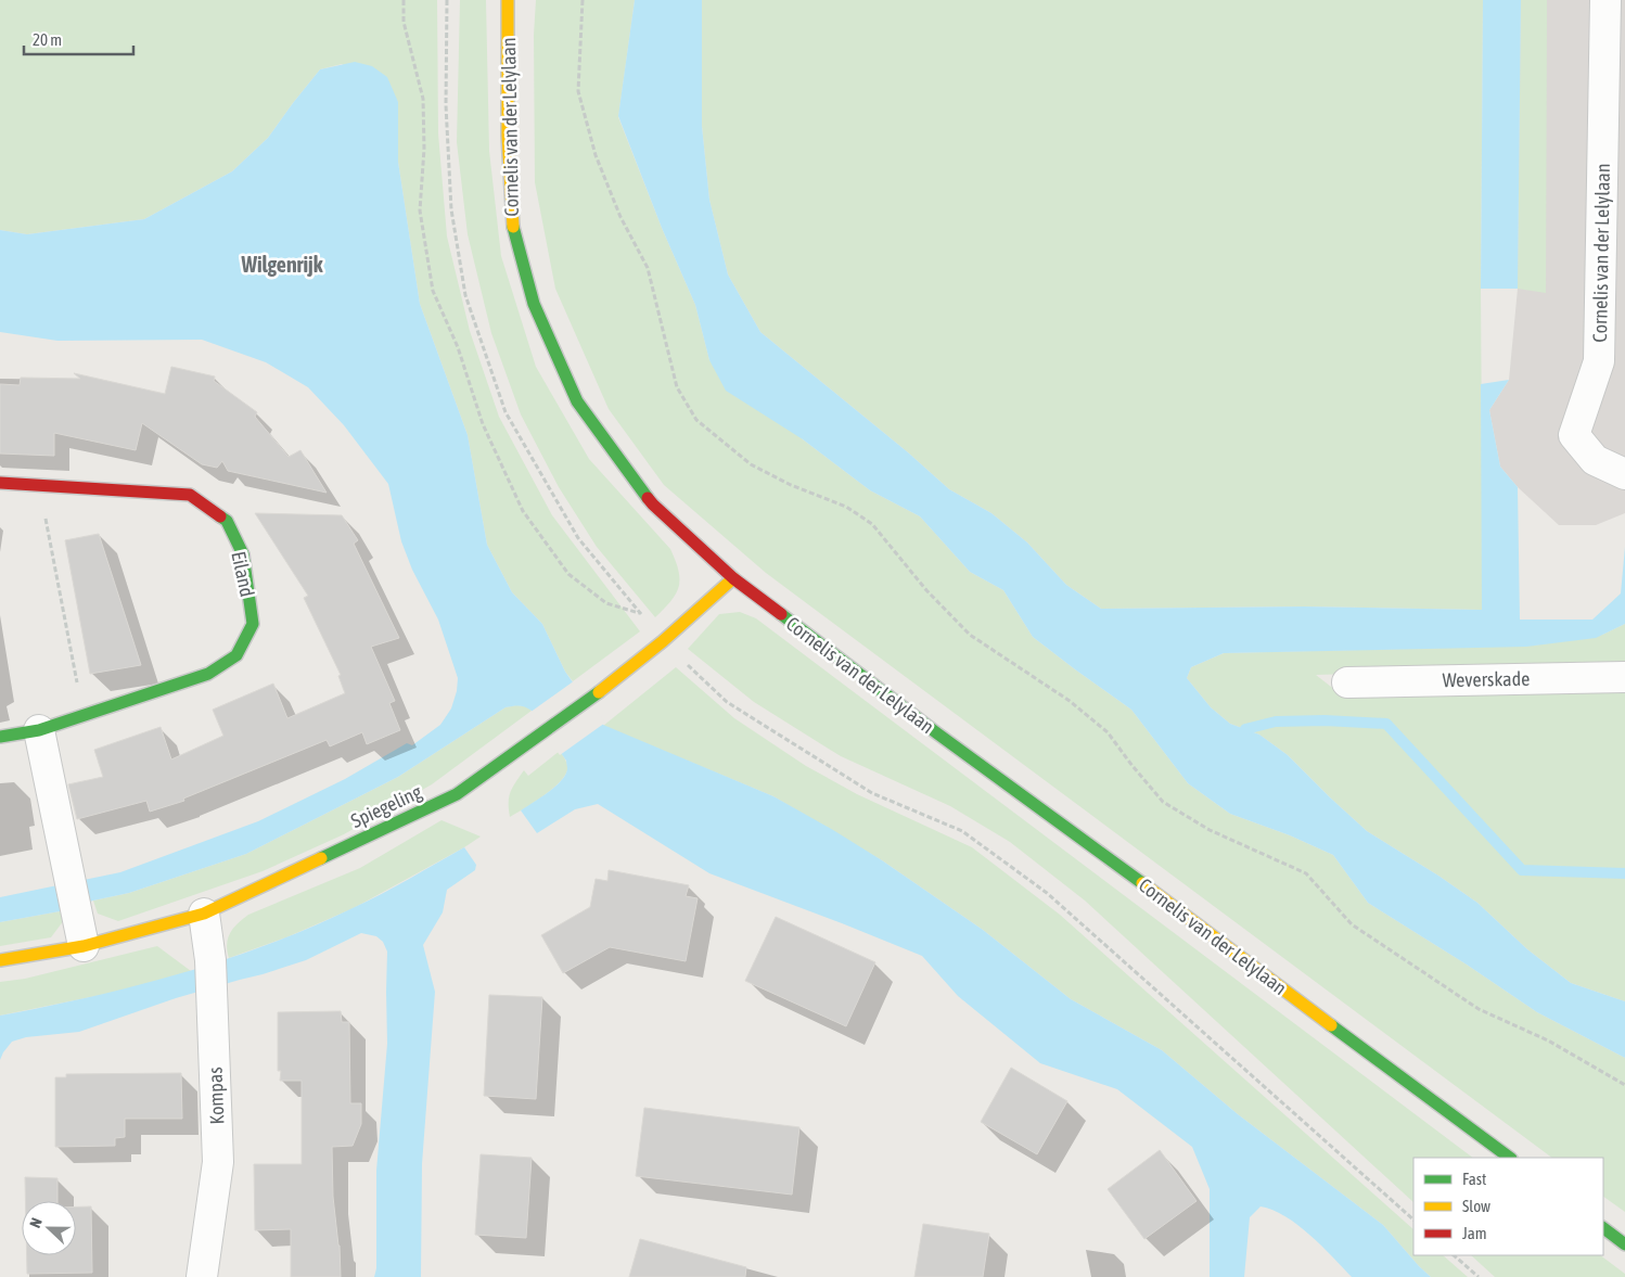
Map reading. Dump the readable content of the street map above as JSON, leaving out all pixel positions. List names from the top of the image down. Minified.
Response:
{"streets":{"street":["Cornelis van der Lelylaan","Eiland","Weverskade","Spiegeling","Kompas"]},"crossings":[["Cornelis van der Lelylaan","Spiegeling"],["Spiegeling","Kompas"]],"districts":["Wilgenrijk"],"legend":["Fast","Slow","Jam"],"scale_bar":"20 m","north":"left"}
